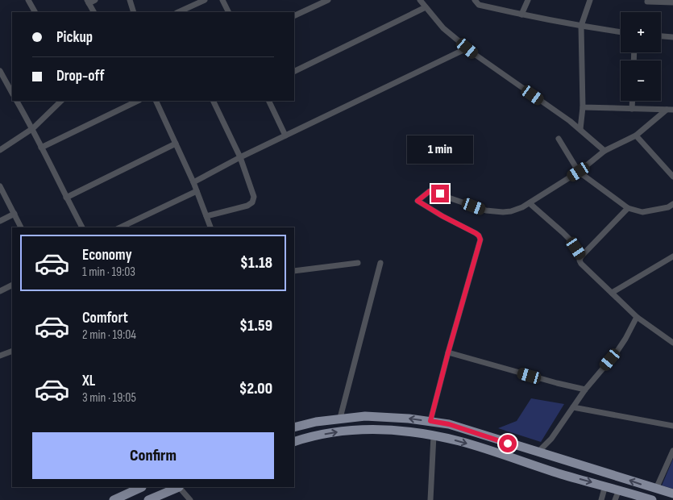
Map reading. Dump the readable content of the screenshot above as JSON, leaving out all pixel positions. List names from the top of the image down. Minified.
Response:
{"page":{"map_buttons":["+","−"],"banner":["Pickup","Drop-off"],"bubble":"1 min","list":[{"name":"Economy","note":"1 min · 19:03","value":"$1.18"},{"name":"Comfort","note":"2 min · 19:04","value":"$1.59"},{"name":"XL","note":"3 min · 19:05","value":"$2.00"}],"buttons":"Confirm"}}
